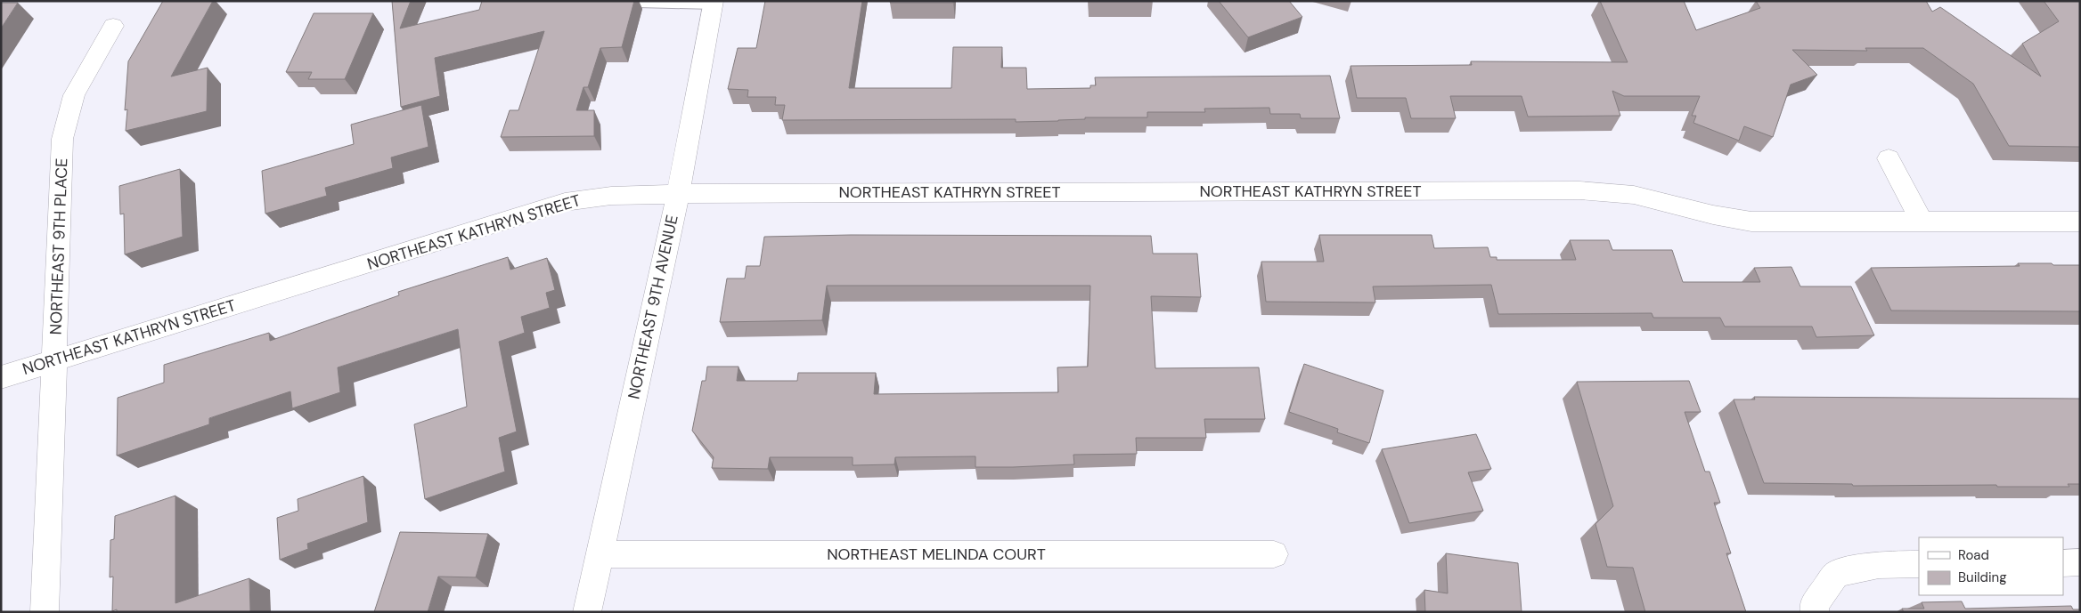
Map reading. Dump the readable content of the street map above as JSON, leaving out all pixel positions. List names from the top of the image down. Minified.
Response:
{"streets":{"street":["NORTHEAST KATHRYN STREET","NORTHEAST 9TH PLACE","NORTHEAST 9TH AVENUE","NORTHEAST MELINDA COURT"]},"crossings":[["NORTHEAST KATHRYN STREET","NORTHEAST 9TH PLACE"],["NORTHEAST KATHRYN STREET","NORTHEAST 9TH AVENUE"],["NORTHEAST 9TH AVENUE","NORTHEAST MELINDA COURT"]],"legend":["Road","Building"]}
